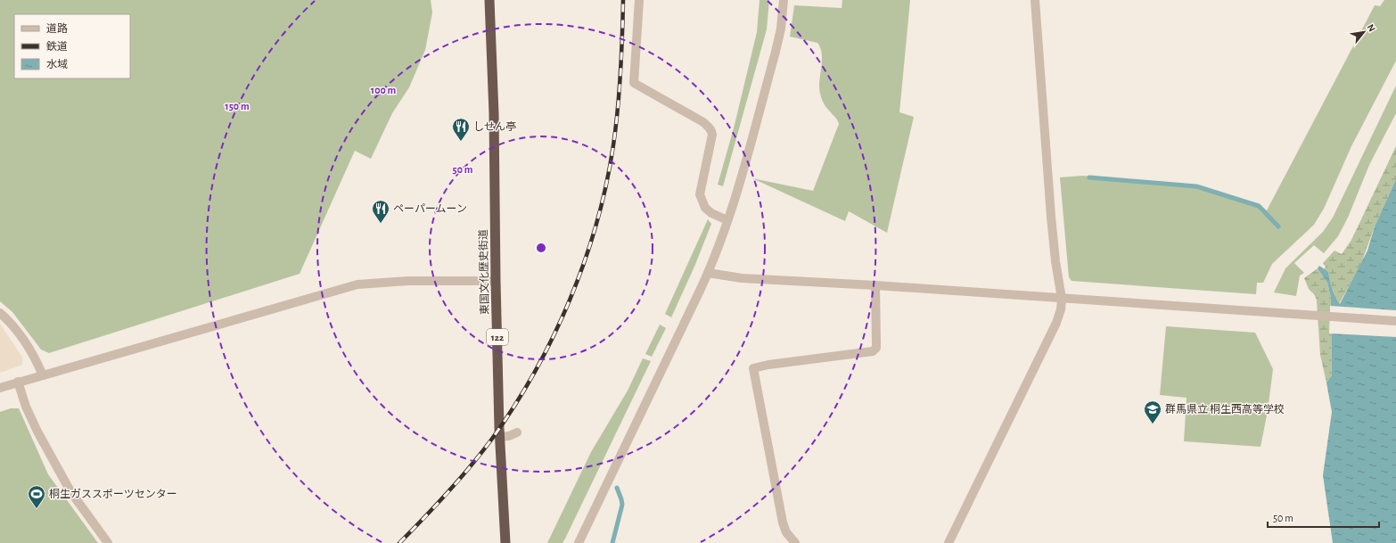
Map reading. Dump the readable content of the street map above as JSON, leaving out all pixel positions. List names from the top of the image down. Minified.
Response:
{"streets":{"highway":["東国文化歴史街道","122"]},"places":{"restaurant":["しせん亭","ペーパームーン"],"school or university":["群馬県立 桐生西高等学校"],"sports":["桐生ガススポーツセンター"]},"legend":["道路","鉄道","水域"],"scale_bar":"50 m","north":"top right","rings":["100 m","150 m","50 m"]}
